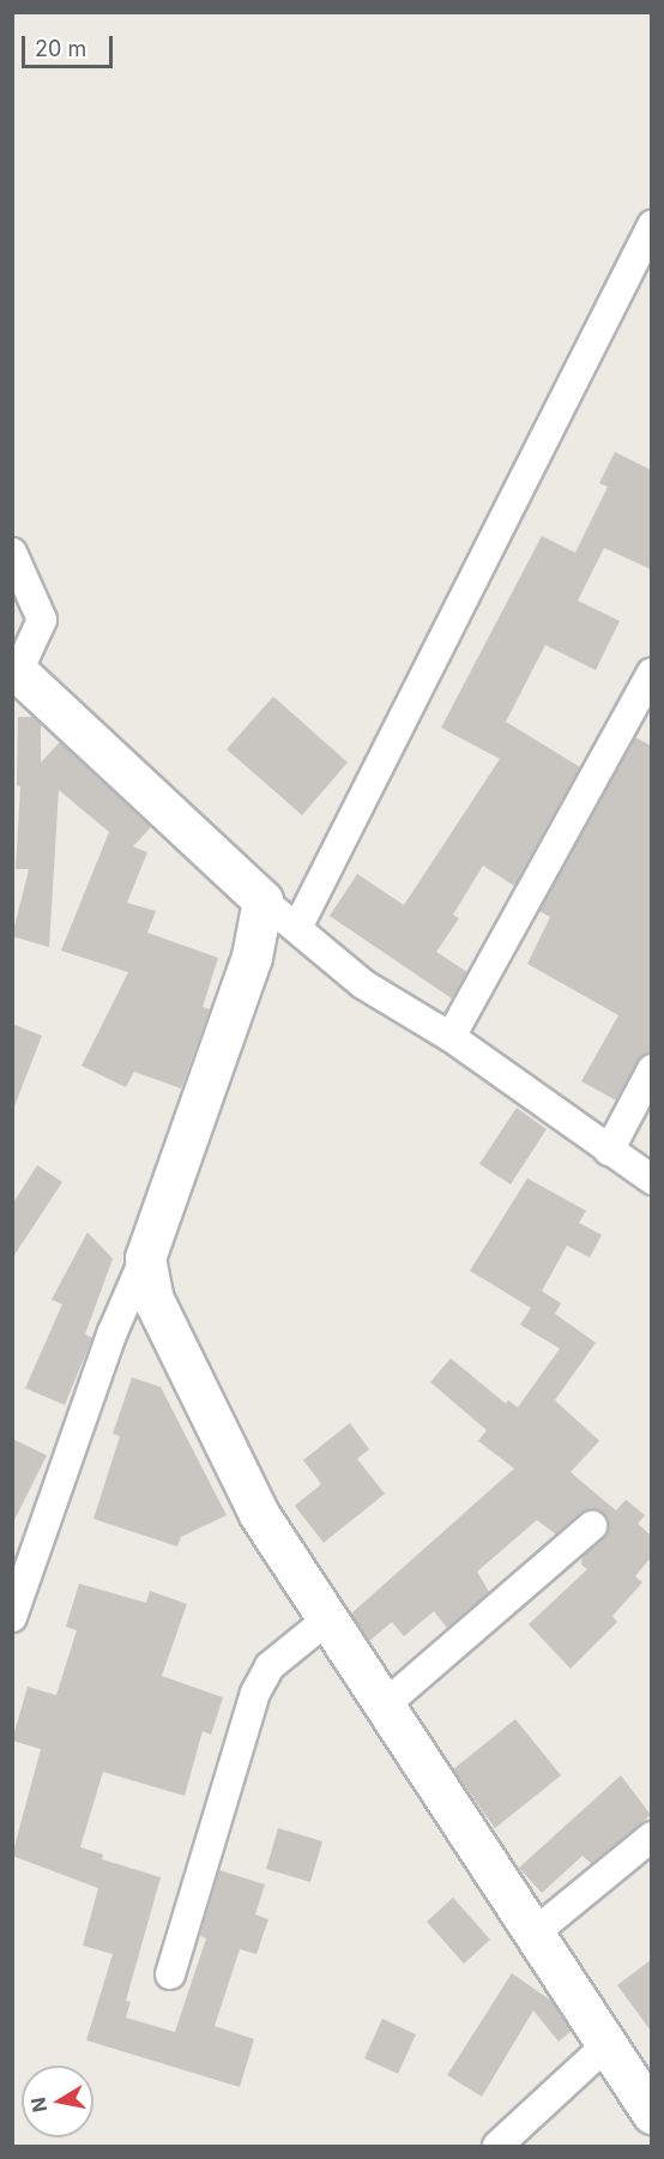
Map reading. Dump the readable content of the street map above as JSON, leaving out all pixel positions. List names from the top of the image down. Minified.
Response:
{"scale_bar":"20 m","north":"left"}
